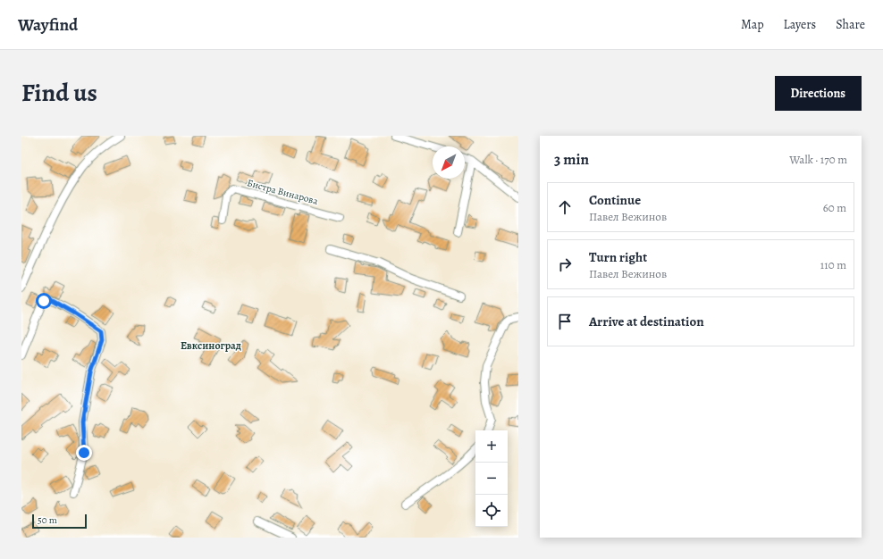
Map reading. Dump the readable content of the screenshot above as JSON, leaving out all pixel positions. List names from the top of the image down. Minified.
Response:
{"streets":{"street":["Бистра Винарова"]},"districts":["Евксиноград"],"scale_bar":"50 m","north":"bottom left","page":{"header":"Wayfind","nav":["Map","Layers","Share"],"title":"Find us","buttons":"Directions","heading":["3 min","Walk · 170 m"],"list":[["Continue","Павел Вежинов","60 m"],["Turn right","Павел Вежинов","110 m"],"Arrive at destination"],"map_buttons":["+","−"],"scale":"50 m"}}
